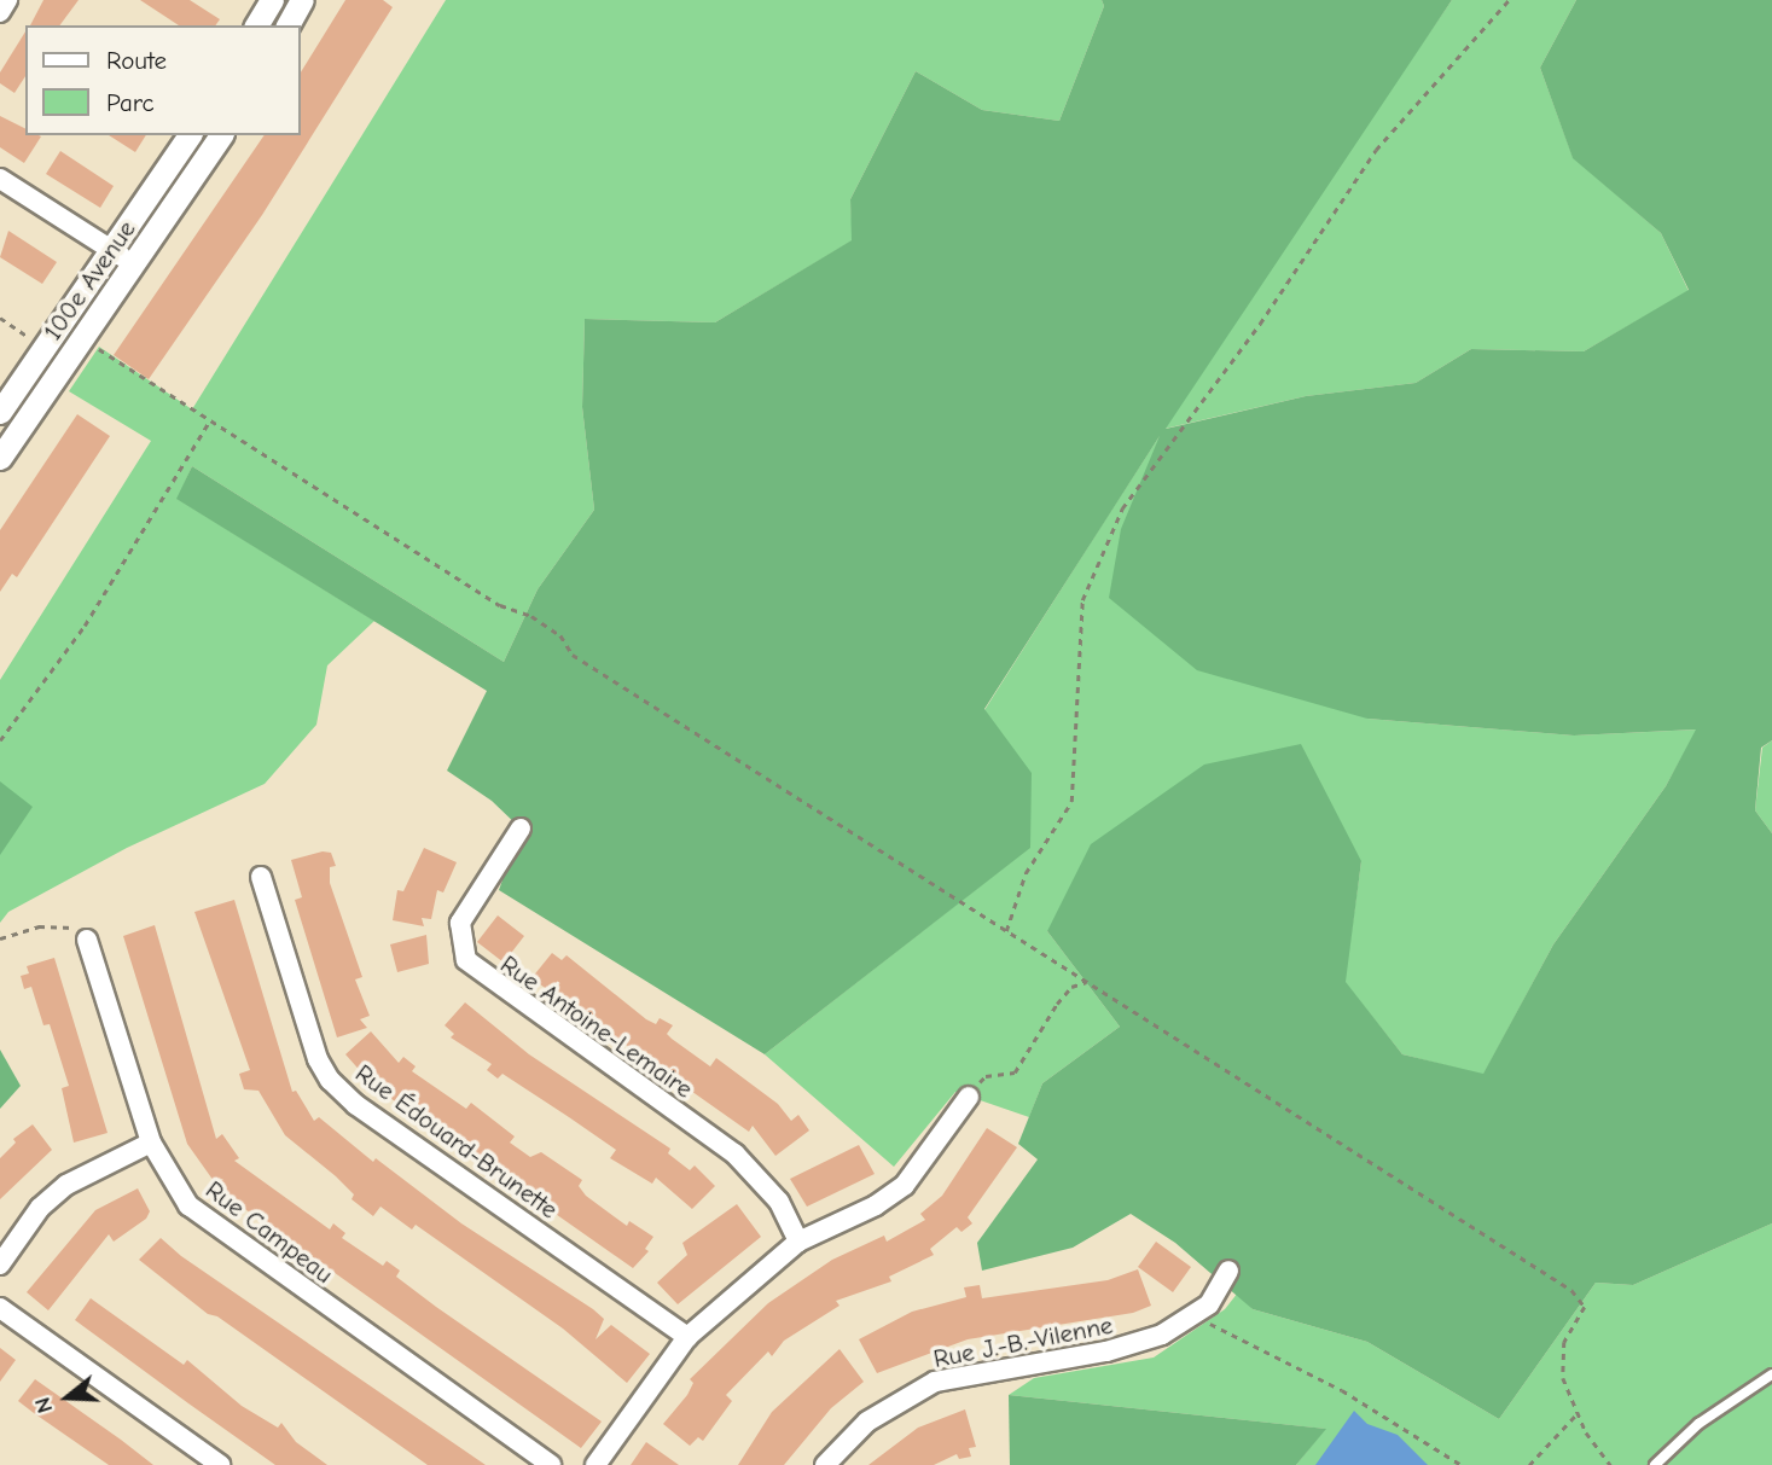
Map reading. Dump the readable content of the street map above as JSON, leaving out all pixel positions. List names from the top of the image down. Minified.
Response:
{"streets":{"street":["100e Avenue","Rue Antoine-Lemaire","Rue Édouard-Brunette","Rue Campeau","Rue J.-B.-Vilenne"]},"legend":["Route","Parc"],"north":"left"}
